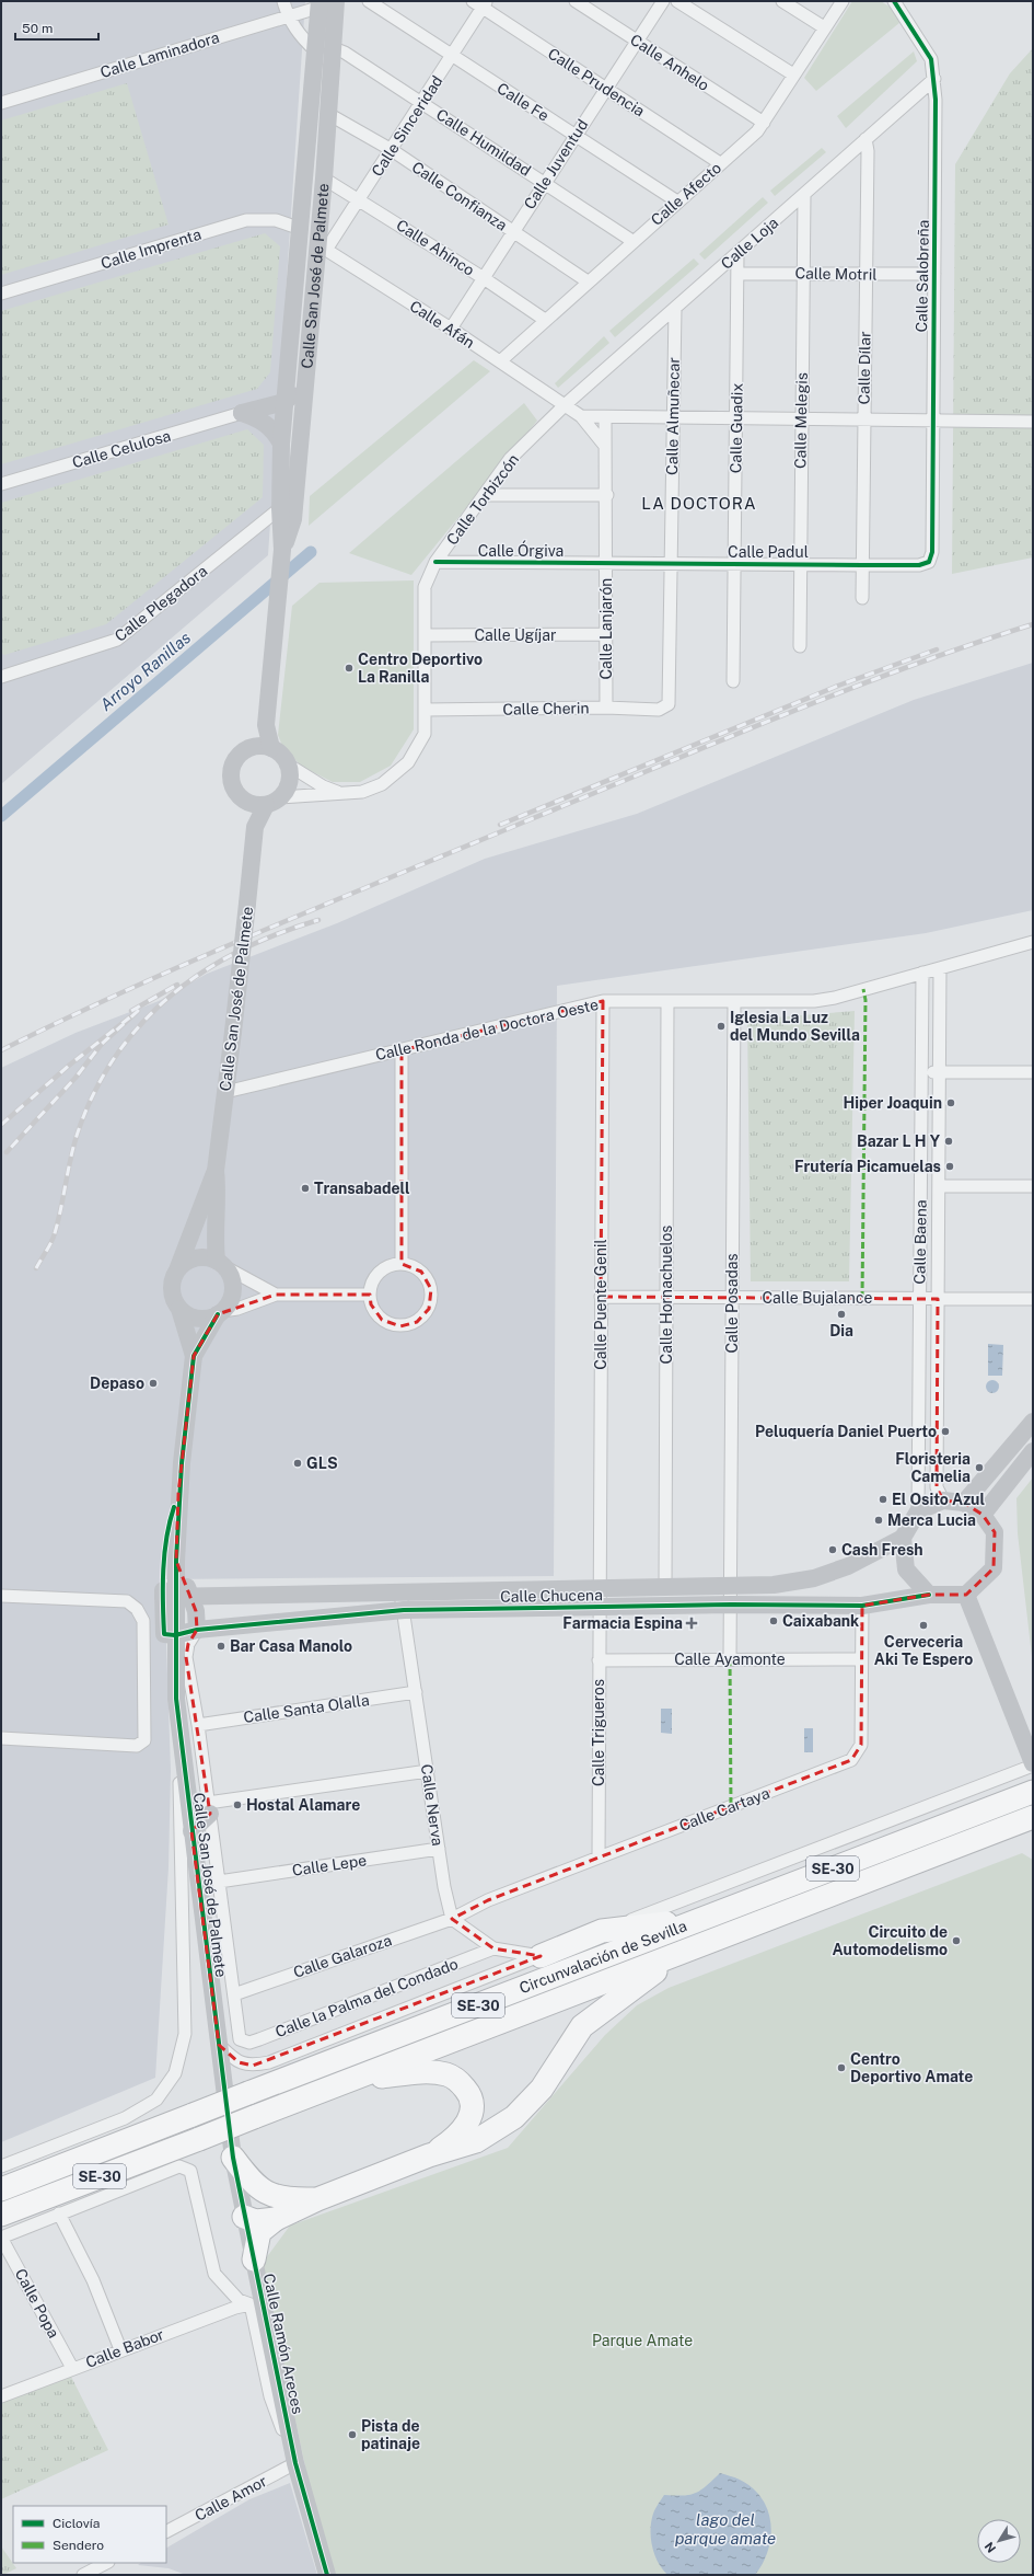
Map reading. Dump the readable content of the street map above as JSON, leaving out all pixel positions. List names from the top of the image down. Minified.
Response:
{"streets":{"highway":["SE-30","Circunvalación de Sevilla"],"street":["Calle Laminadora","Calle Anhelo","Calle Prudencia","Calle Fe","Calle Sinceridad","Calle Humildad","Calle Juventud","Calle Afecto","Calle Confianza","Calle Loja","Calle Ahínco","Calle Imprenta","Calle Motril","Calle San José de Palmete","Calle Salobreña","Calle Afán","Calle Dílar","Calle Almuñecar","Calle Melegis","Calle Guadix","Calle Celulosa","Calle Torbizcón","Calle Órgiva","Calle Padul","Calle Plegadora","Calle Lanjarón","Calle Ugíjar","Calle Cherin","Calle Ronda de la Doctora Oeste","Calle Baena","Calle Hornachuelos","Calle Bujalance","Calle Posadas","Calle Puente Genil","Calle Chucena","Calle Ayamonte","Calle Santa Olalla","Calle Trigueros","Calle Nerva","Calle Cartaya","Calle Lepe","Calle Galaroza","Calle la Palma del Condado","Calle Popa","Calle Ramón Areces","Calle Babor","Calle Amor"]},"crossings":[["Calle Laminadora","Calle San José de Palmete"],["Calle Anhelo","Calle Juventud"],["Calle Anhelo","Calle Afecto"],["Calle Prudencia","Calle Sinceridad"],["Calle Prudencia","Calle Juventud"],["Calle Prudencia","Calle Afecto"],["Calle Fe","Calle Sinceridad"],["Calle Fe","Calle Juventud"],["Calle Fe","Calle Afecto"],["Calle Sinceridad","Calle Humildad"],["Calle Sinceridad","Calle Confianza"],["Calle Sinceridad","Calle Ahínco"],["Calle Sinceridad","Calle San José de Palmete"],["Calle Sinceridad","Calle Afán"],["Calle Humildad","Calle Juventud"],["Calle Humildad","Calle Afecto"],["Calle Humildad","Calle San José de Palmete"],["Calle Juventud","Calle Confianza"],["Calle Juventud","Calle Ahínco"],["Calle Juventud","Calle Afán"],["Calle Afecto","Calle Confianza"],["Calle Afecto","Calle Ahínco"],["Calle Afecto","Calle Afán"],["Calle Confianza","Calle San José de Palmete"],["Calle Loja","Calle Salobreña"],["Calle Loja","Calle Afán"],["Calle Loja","Calle Dílar"],["Calle Loja","Calle Almuñecar"],["Calle Loja","Calle Melegis"],["Calle Loja","Calle Guadix"],["Calle Loja","Calle Torbizcón"],["Calle Ahínco","Calle San José de Palmete"],["Calle Imprenta","Calle San José de Palmete"],["Calle Motril","Calle Salobreña"],["Calle Motril","Calle Dílar"],["Calle Motril","Calle Melegis"],["Calle Motril","Calle Guadix"],["Calle San José de Palmete","Calle Afán"],["Calle San José de Palmete","Calle Torbizcón"],["Calle San José de Palmete","Calle Plegadora"],["Calle San José de Palmete","Calle Ronda de la Doctora Oeste"],["Calle San José de Palmete","Calle Chucena"],["Calle San José de Palmete","Calle Santa Olalla"],["Calle San José de Palmete","Calle Lepe"],["Calle San José de Palmete","Calle Galaroza"],["Calle San José de Palmete","Calle la Palma del Condado"],["Calle San José de Palmete","Calle Ramón Areces"],["Calle Salobreña","Calle Padul"],["Calle Afán","Calle Torbizcón"],["Calle Dílar","Calle Padul"],["Calle Almuñecar","Calle Padul"],["Calle Almuñecar","Calle Cherin"],["Calle Melegis","Calle Padul"],["Calle Guadix","Calle Padul"],["Calle Torbizcón","Calle Órgiva"],["Calle Torbizcón","Calle Ugíjar"],["Calle Torbizcón","Calle Cherin"],["Calle Órgiva","Calle Padul"],["Calle Órgiva","Calle Lanjarón"],["Calle Padul","Calle Lanjarón"],["Calle Lanjarón","Calle Ugíjar"],["Calle Lanjarón","Calle Cherin"],["Calle Ronda de la Doctora Oeste","Calle Baena"],["Calle Ronda de la Doctora Oeste","Calle Hornachuelos"],["Calle Ronda de la Doctora Oeste","Calle Posadas"],["Calle Ronda de la Doctora Oeste","Calle Puente Genil"],["Calle Baena","Calle Bujalance"],["Calle Baena","Calle Chucena"],["Calle Hornachuelos","Calle Bujalance"],["Calle Hornachuelos","Calle Chucena"],["Calle Bujalance","Calle Posadas"],["Calle Bujalance","Calle Puente Genil"],["Calle Posadas","Calle Chucena"],["Calle Posadas","Calle Ayamonte"],["Calle Puente Genil","Calle Chucena"],["Calle Puente Genil","Calle Trigueros"],["Calle Chucena","Calle Trigueros"],["Calle Chucena","Calle Nerva"],["Calle Chucena","Calle Cartaya"],["Calle Ayamonte","Calle Trigueros"],["Calle Ayamonte","Calle Cartaya"],["Calle Santa Olalla","Calle Nerva"],["Calle Trigueros","Calle Cartaya"],["Calle Nerva","Calle Cartaya"],["Calle Nerva","Calle Lepe"],["Calle Nerva","Calle Galaroza"],["Calle Cartaya","Calle Galaroza"],["Calle Popa","Calle Babor"],["Calle Ramón Areces","Calle Amor"]],"districts":["LA DOCTORA"],"water":["Arroyo Ranillas","lago del parque amate"],"parks":["Parque Amate"],"places":{"other":["Centro Deportivo La Ranilla","Iglesia La Luz del Mundo Sevilla","Hiper Joaquin","Bazar L H Y","Frutería Picamuelas","Transabadell","Dia","Depaso","Peluquería Daniel Puerto","GLS","Floristeria Camelia","El Osito Azul","Merca Lucia","Cash Fresh","Caixabank","Cerveceria Aki Te Espero","Bar Casa Manolo","Hostal Alamare","Circuito de Automodelismo","Centro Deportivo Amate","Pista de patinaje"],"health":["Farmacia Espina"]},"legend":["Ciclovía","Sendero"],"scale_bar":"50 m","north":"bottom left"}
